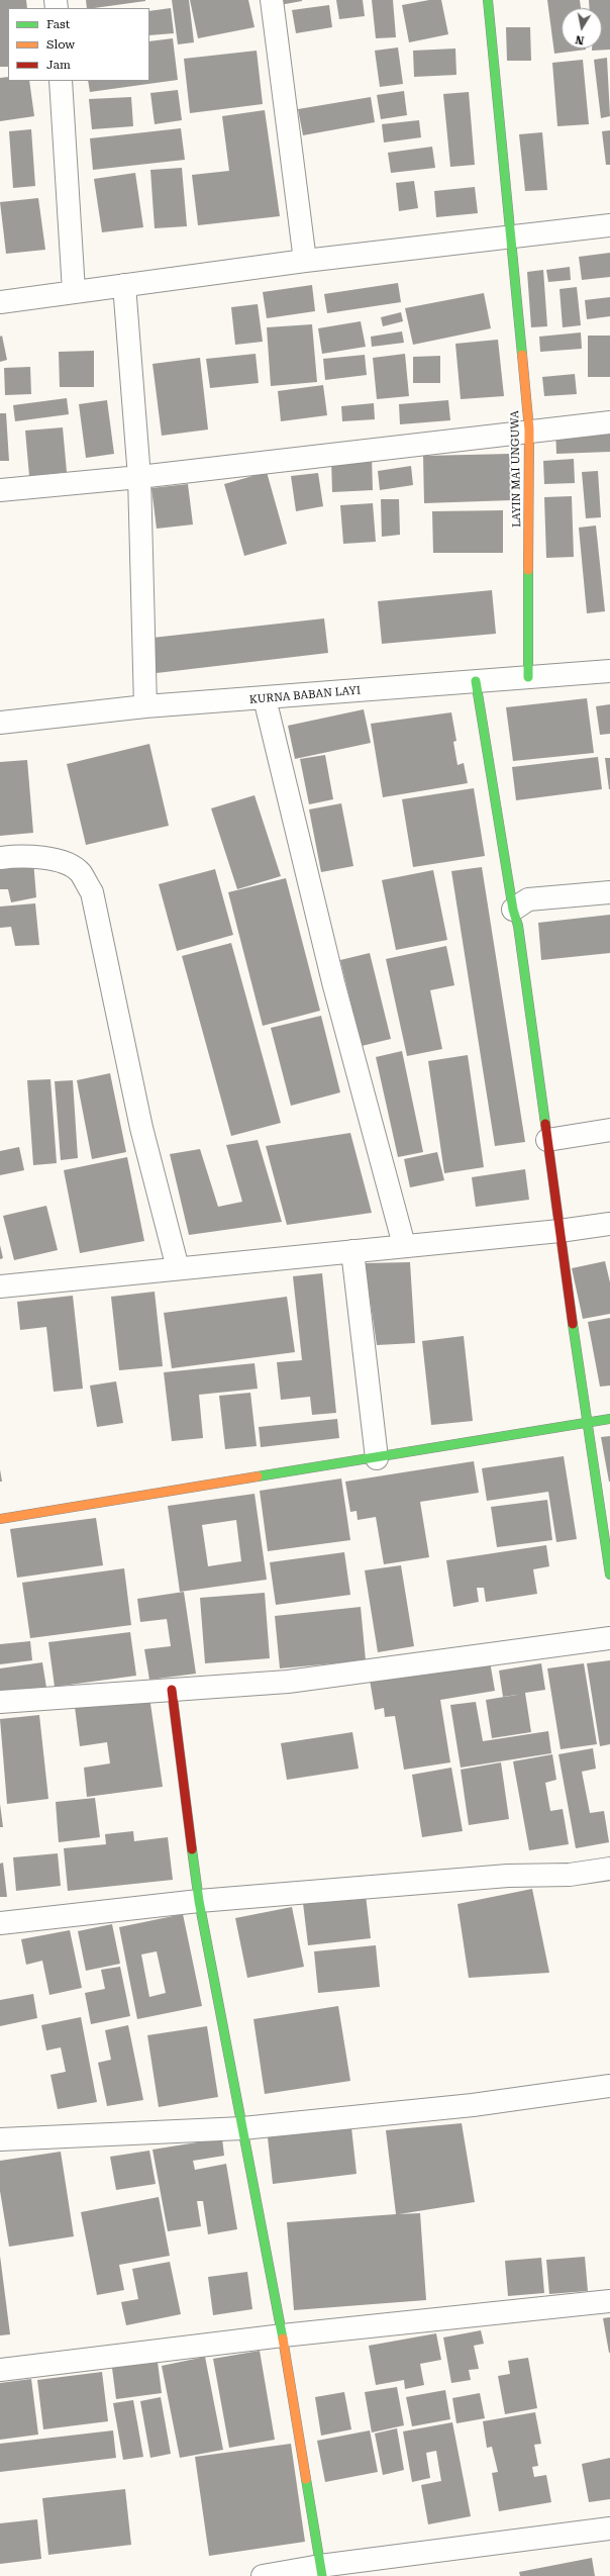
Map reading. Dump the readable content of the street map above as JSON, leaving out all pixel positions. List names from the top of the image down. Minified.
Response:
{"streets":{"street":["LAYIN MAI UNGUWA","KURNA BABAN LAYI"]},"crossings":[["LAYIN MAI UNGUWA","KURNA BABAN LAYI"]],"legend":["Fast","Slow","Jam"],"north":"bottom"}
